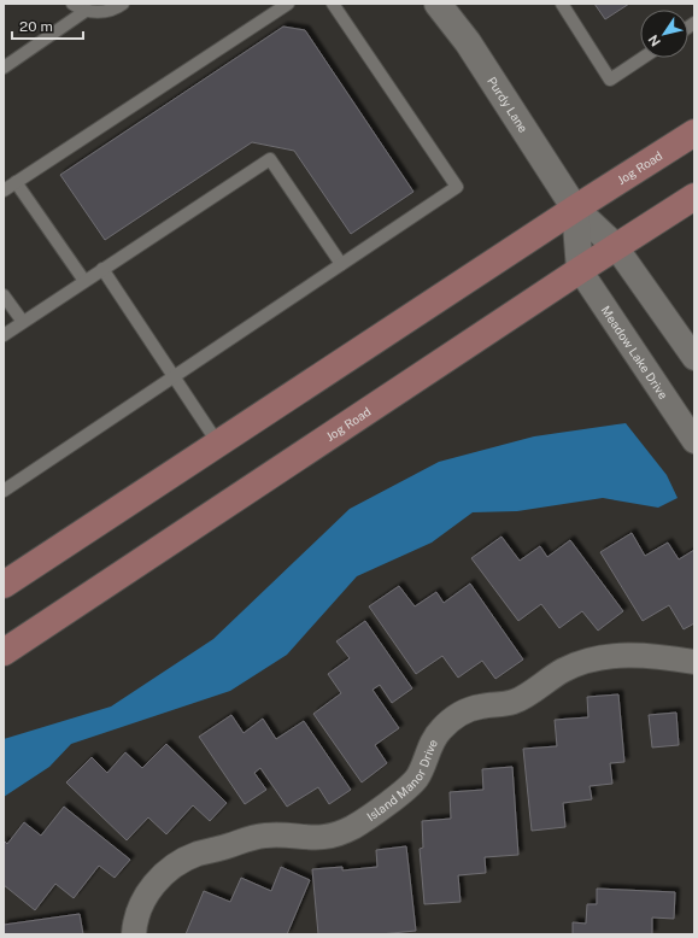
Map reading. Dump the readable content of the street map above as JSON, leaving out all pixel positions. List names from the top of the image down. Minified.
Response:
{"streets":{"main road":["Jog Road"],"street":["Purdy Lane","Meadow Lake Drive","Island Manor Drive"]},"crossings":[["Purdy Lane","Jog Road"],["Purdy Lane","Meadow Lake Drive"],["Jog Road","Meadow Lake Drive"]],"scale_bar":"20 m","north":"bottom left"}
